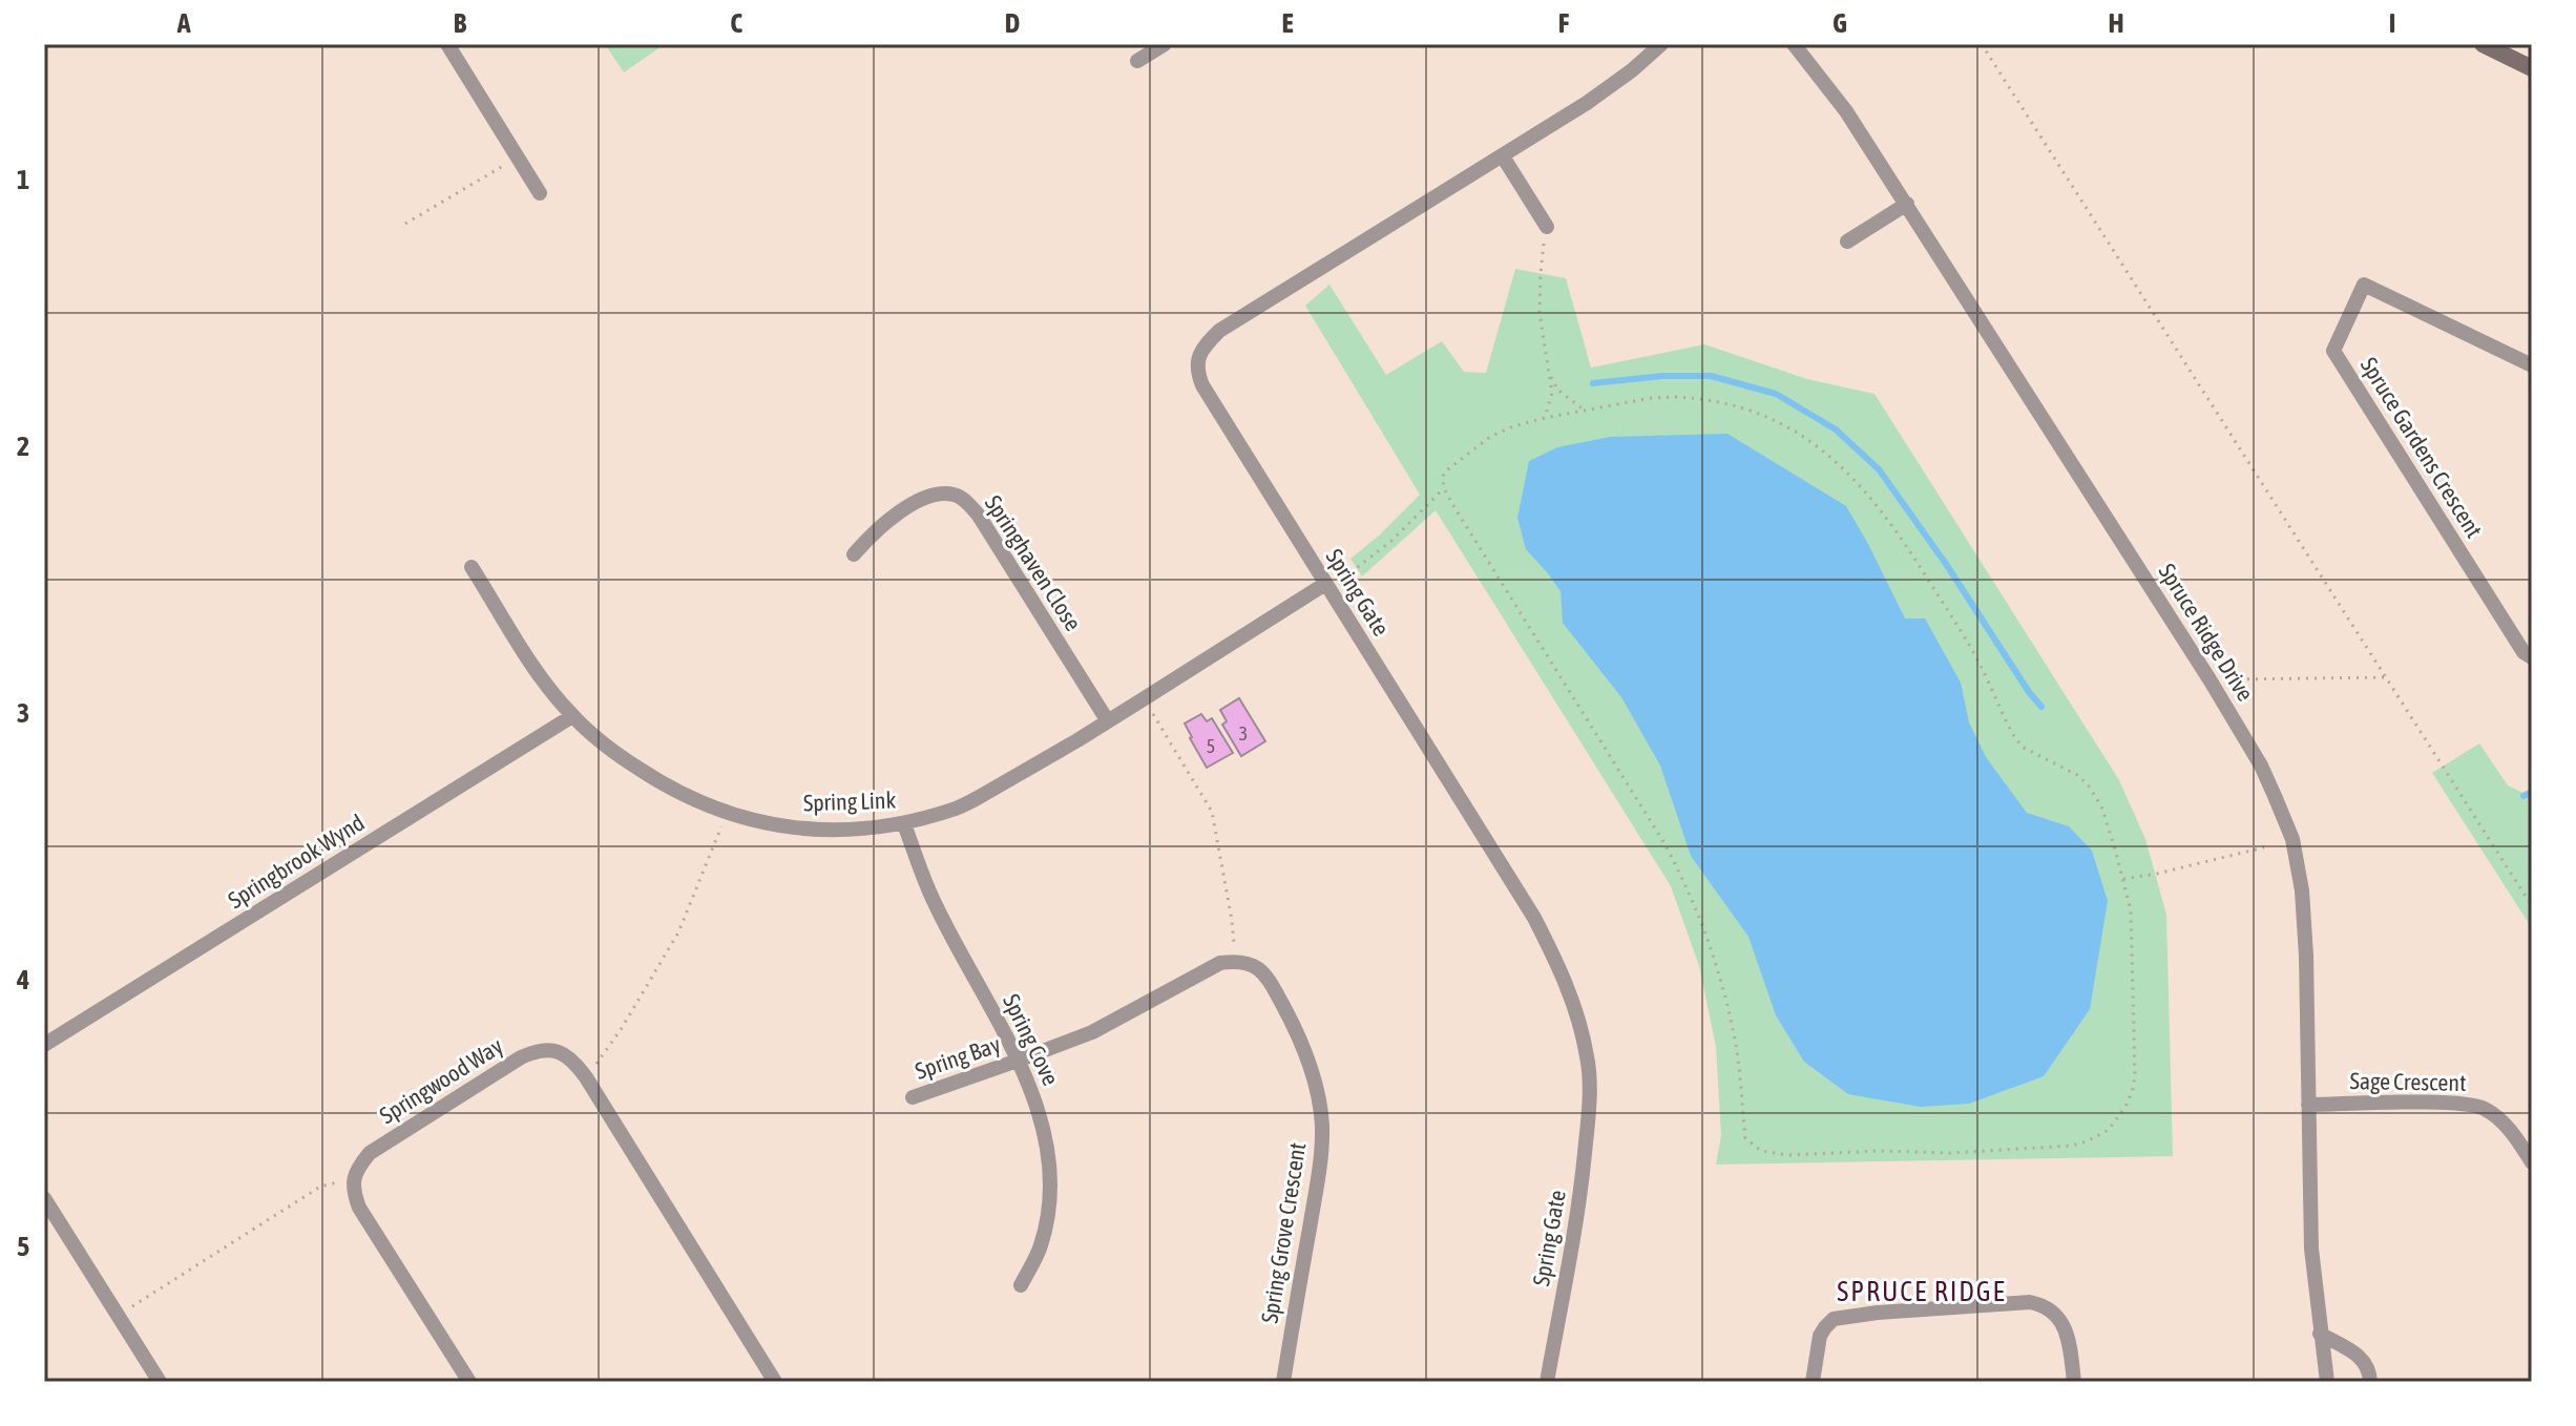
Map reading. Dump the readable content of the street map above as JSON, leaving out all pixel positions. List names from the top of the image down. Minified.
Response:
{"streets":{"street":["Spruce Gardens Crescent","Springhaven Close","Spring Gate","Spruce Ridge Drive","Spring Link","Springbrook Wynd","Spring Cove","Spring Bay","Springwood Way","Sage Crescent","Spring Grove Crescent"]},"crossings":[["Springhaven Close","Spring Link"],["Spring Gate","Spring Link"],["Spruce Ridge Drive","Sage Crescent"],["Spring Link","Springbrook Wynd"],["Spring Link","Spring Cove"],["Spring Cove","Spring Bay"]],"districts":["SPRUCE RIDGE"],"house_numbers":["3","5"],"grid":{"columns":["A","B","C","D","E","F","G","H","I"],"rows":["1","2","3","4","5"]}}
